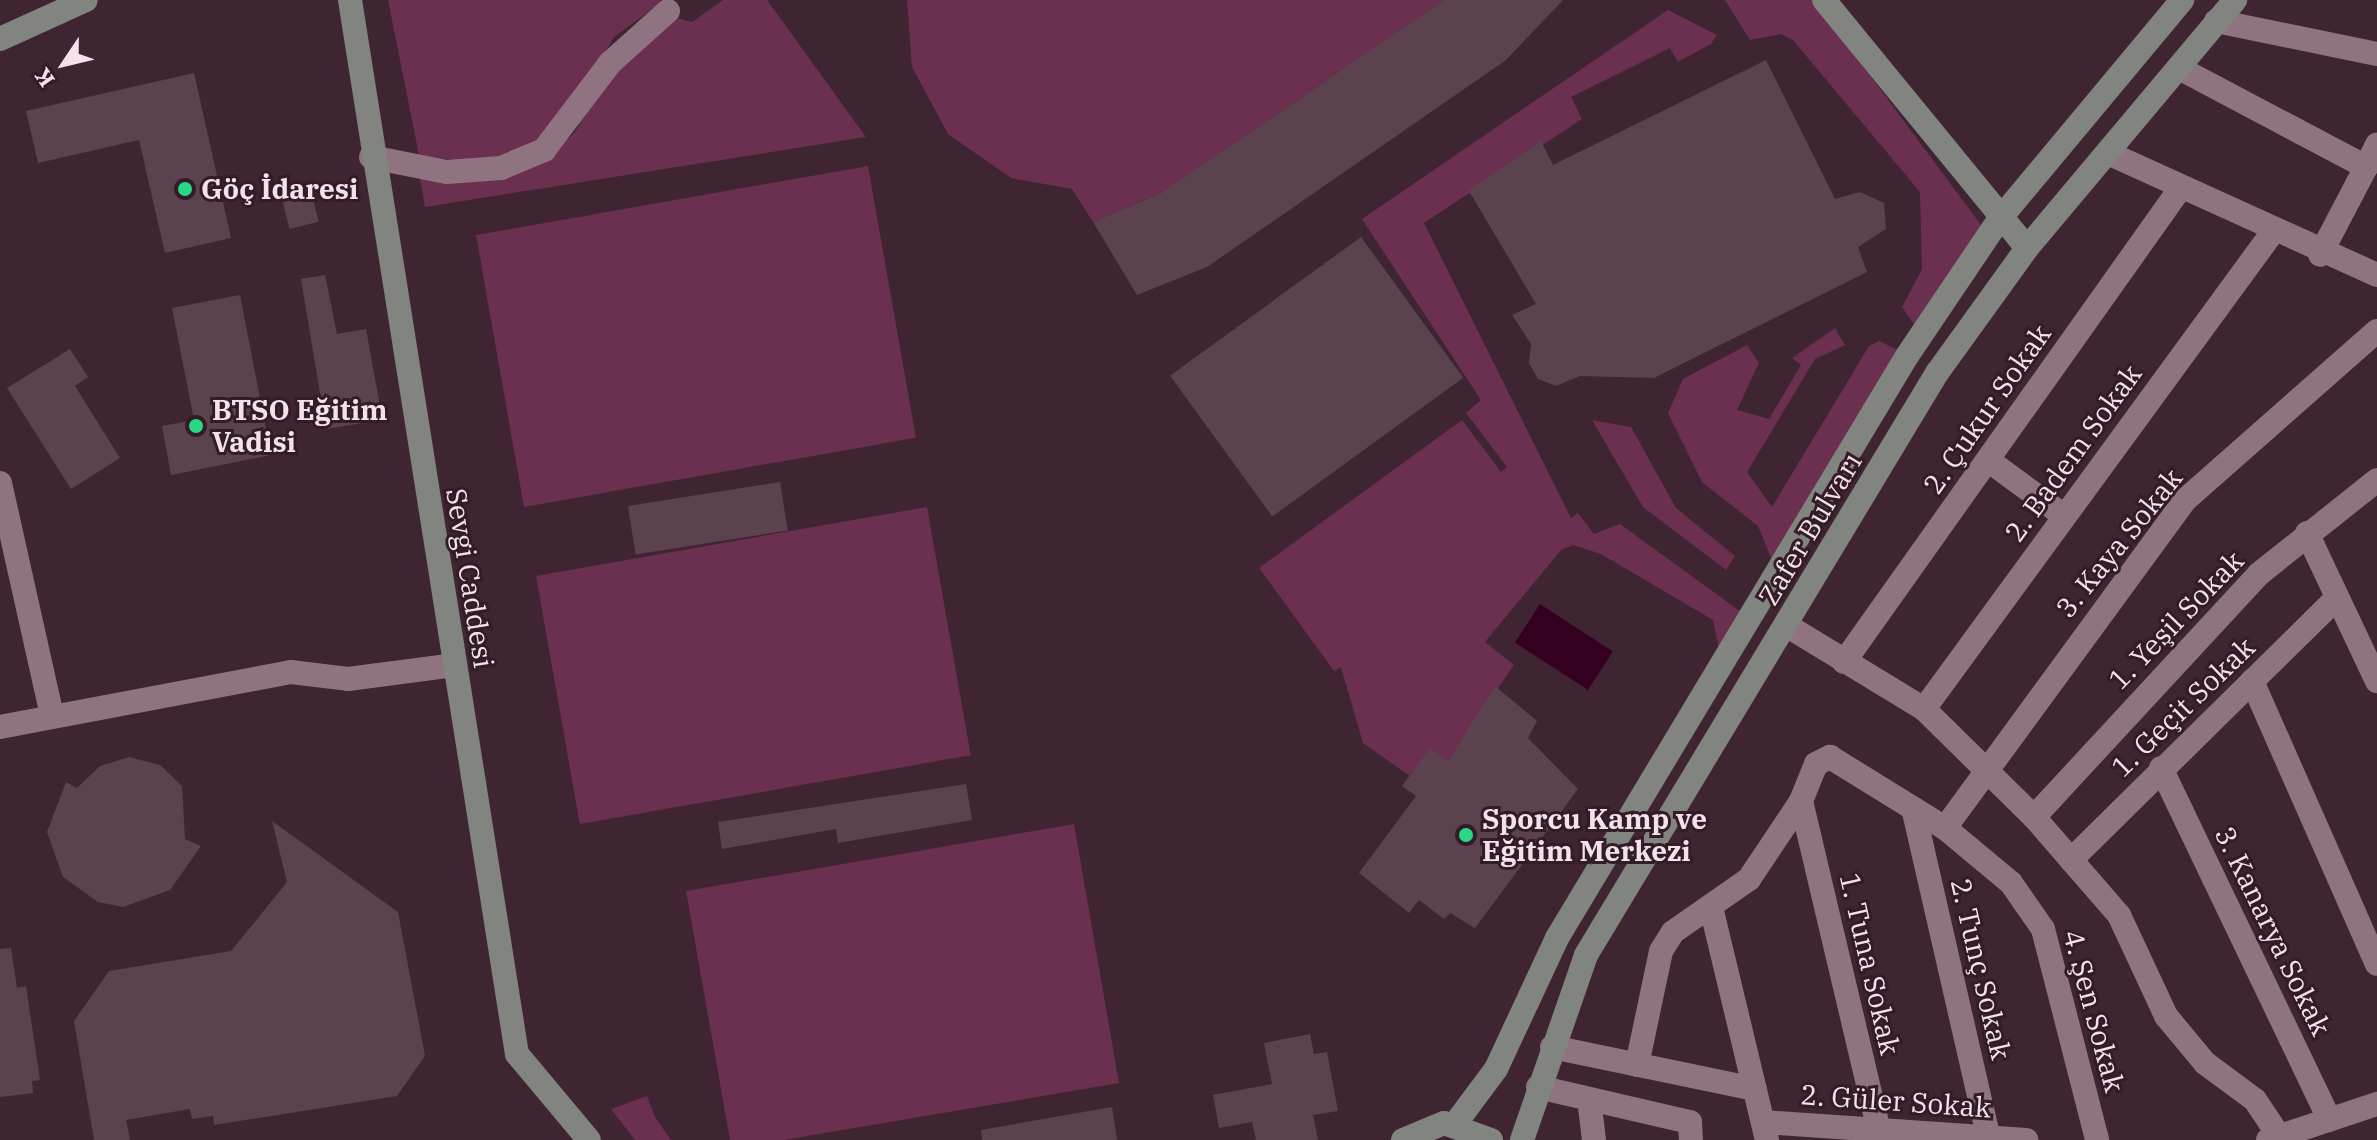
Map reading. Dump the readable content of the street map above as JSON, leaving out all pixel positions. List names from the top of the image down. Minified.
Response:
{"streets":{"main road":["Zafer Bulvarı","Sevgi Caddesi"],"street":["2. Çukur Sokak","2. Badem Sokak","3. Kaya Sokak","1. Yeşil Sokak","1. Geçit Sokak","3. Kanarya Sokak","1. Tuna Sokak","2. Tunç Sokak","4. Şen Sokak","2. Güler Sokak"]},"crossings":[["3. Kaya Sokak","4. Şen Sokak"],["1. Geçit Sokak","3. Kanarya Sokak"],["1. Tuna Sokak","4. Şen Sokak"],["1. Tuna Sokak","2. Güler Sokak"],["2. Tunç Sokak","4. Şen Sokak"],["2. Tunç Sokak","2. Güler Sokak"]],"places":["Göç İdaresi","BTSO Eğitim Vadisi","Sporcu Kamp ve Eğitim Merkezi"],"north":"bottom left"}
